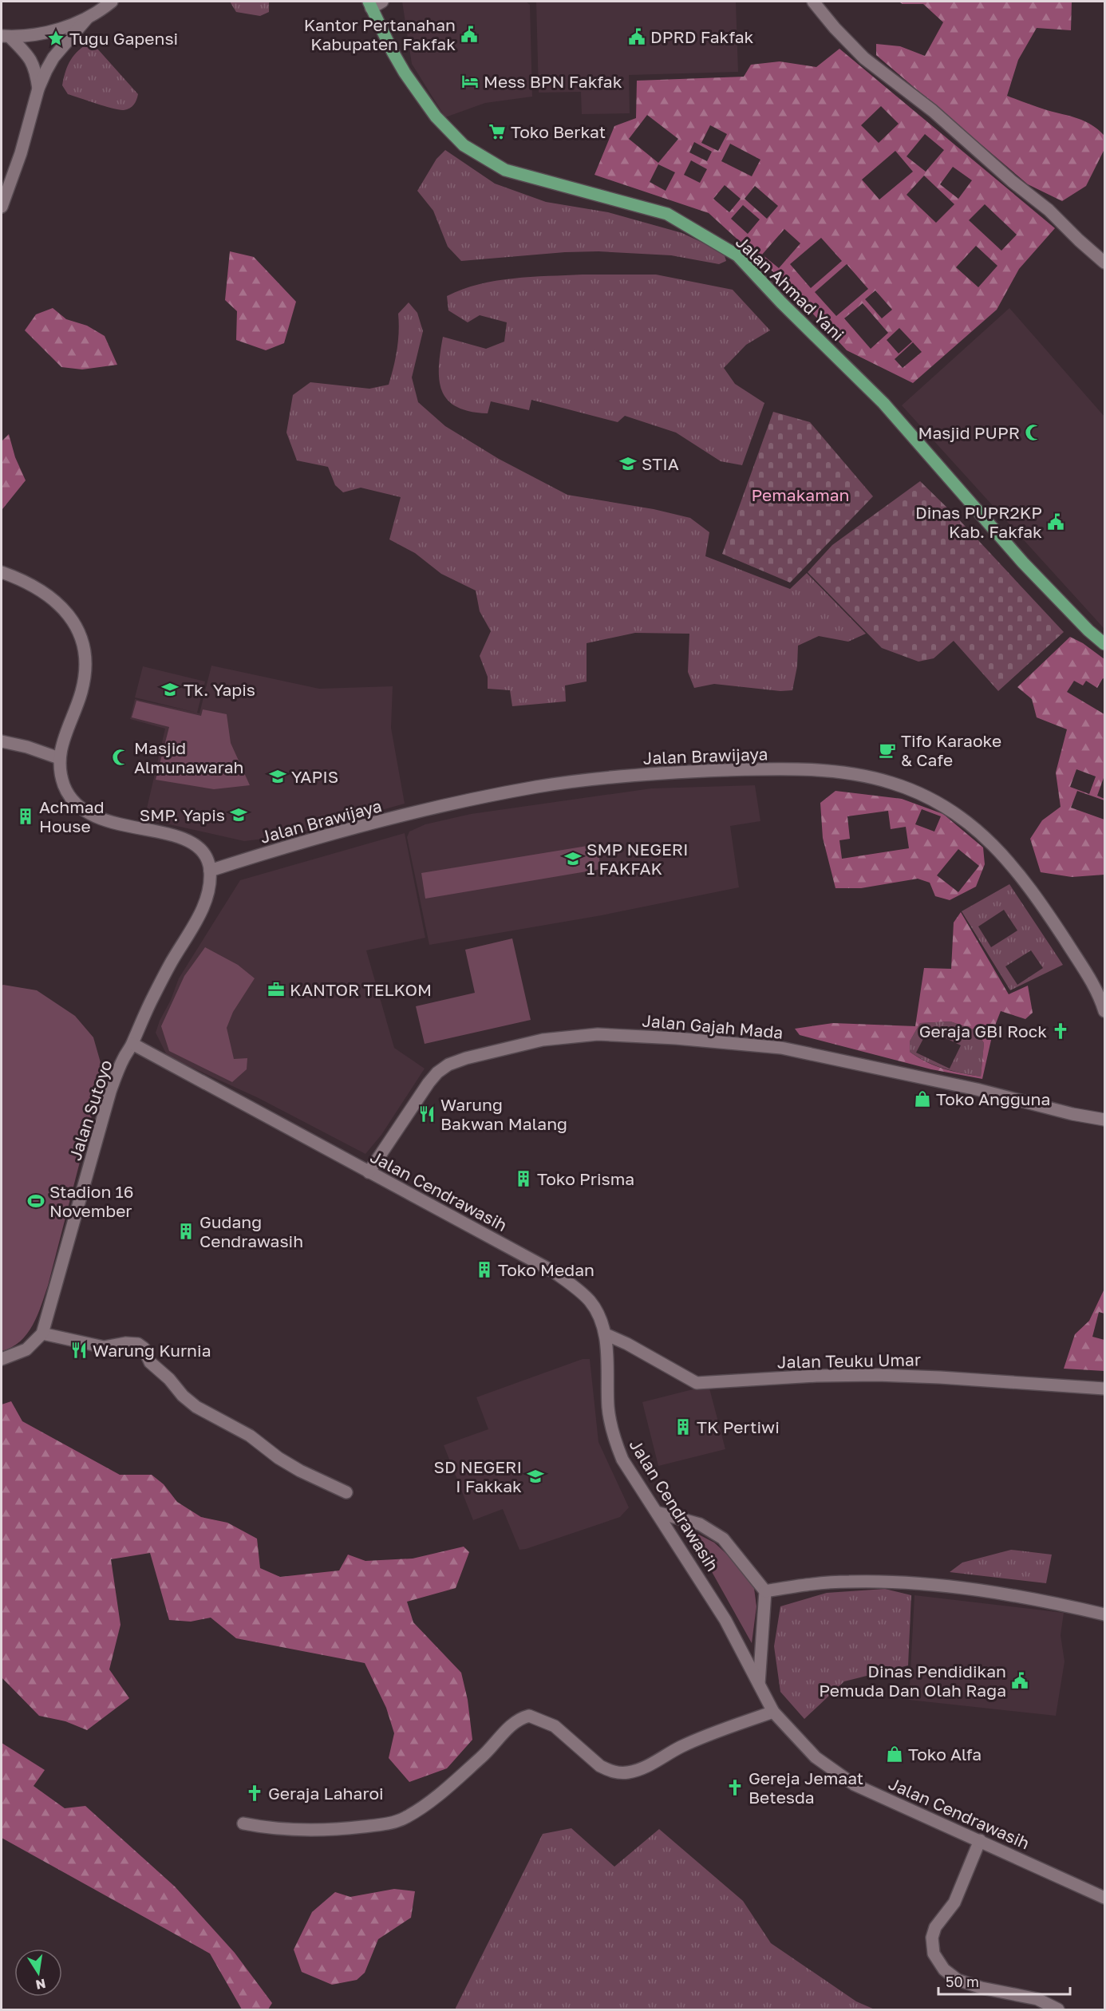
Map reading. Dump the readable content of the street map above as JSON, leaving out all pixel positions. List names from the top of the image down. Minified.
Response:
{"streets":{"main road":["Jalan Ahmad Yani","Jalan Brawijaya","Jalan Gajah Mada","Jalan Sutoyo","Jalan Cendrawasih","Jalan Teuku Umar"]},"crossings":[["Jalan Brawijaya","Jalan Sutoyo"],["Jalan Gajah Mada","Jalan Cendrawasih"],["Jalan Sutoyo","Jalan Cendrawasih"],["Jalan Cendrawasih","Jalan Teuku Umar"]],"parks":["Pemakaman"],"places":{"public building":["Kantor Pertanahan Kabupaten Fakfak","DPRD Fakfak","Dinas PUPR2KP Kab. Fakfak","Dinas Pendidikan Pemuda Dan Olah Raga"],"place":["Tugu Gapensi"],"hotel":["Mess BPN Fakfak"],"supermarket":["Toko Berkat"],"mosque":["Masjid PUPR","Masjid Almunawarah"],"school or university":["STIA","Tk. Yapis","YAPIS","SMP. Yapis","SMP NEGERI 1 FAKFAK","SD NEGERI I Fakkak"],"cafe":["Tifo Karaoke & Cafe"],"building":["Achmad House","Toko Prisma","Gudang Cendrawasih","Toko Medan","TK Pertiwi"],"office":["KANTOR TELKOM"],"church":["Geraja GBI Rock","Gereja Jemaat Betesda","Geraja Laharoi"],"shop":["Toko Angguna","Toko Alfa"],"restaurant":["Warung Bakwan Malang","Warung Kurnia"],"sports":["Stadion 16 November"]},"scale_bar":"50 m","north":"bottom"}
